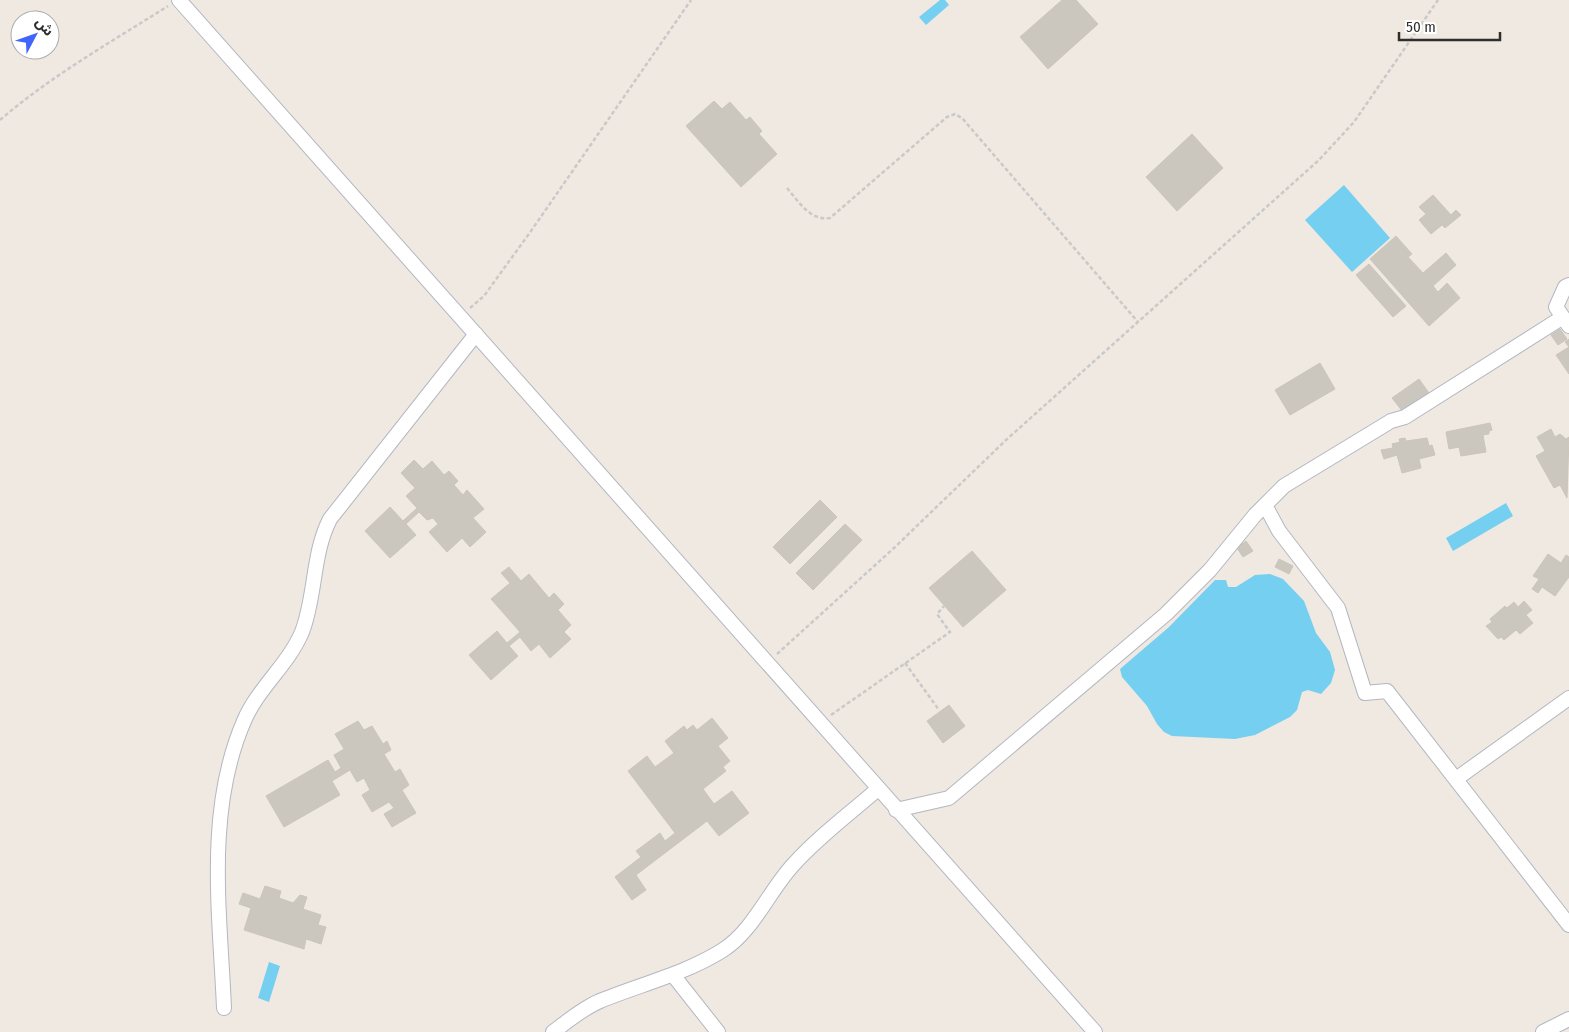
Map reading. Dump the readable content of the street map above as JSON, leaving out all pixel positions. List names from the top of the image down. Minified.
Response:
{"scale_bar":"50 m","north":"top right"}
